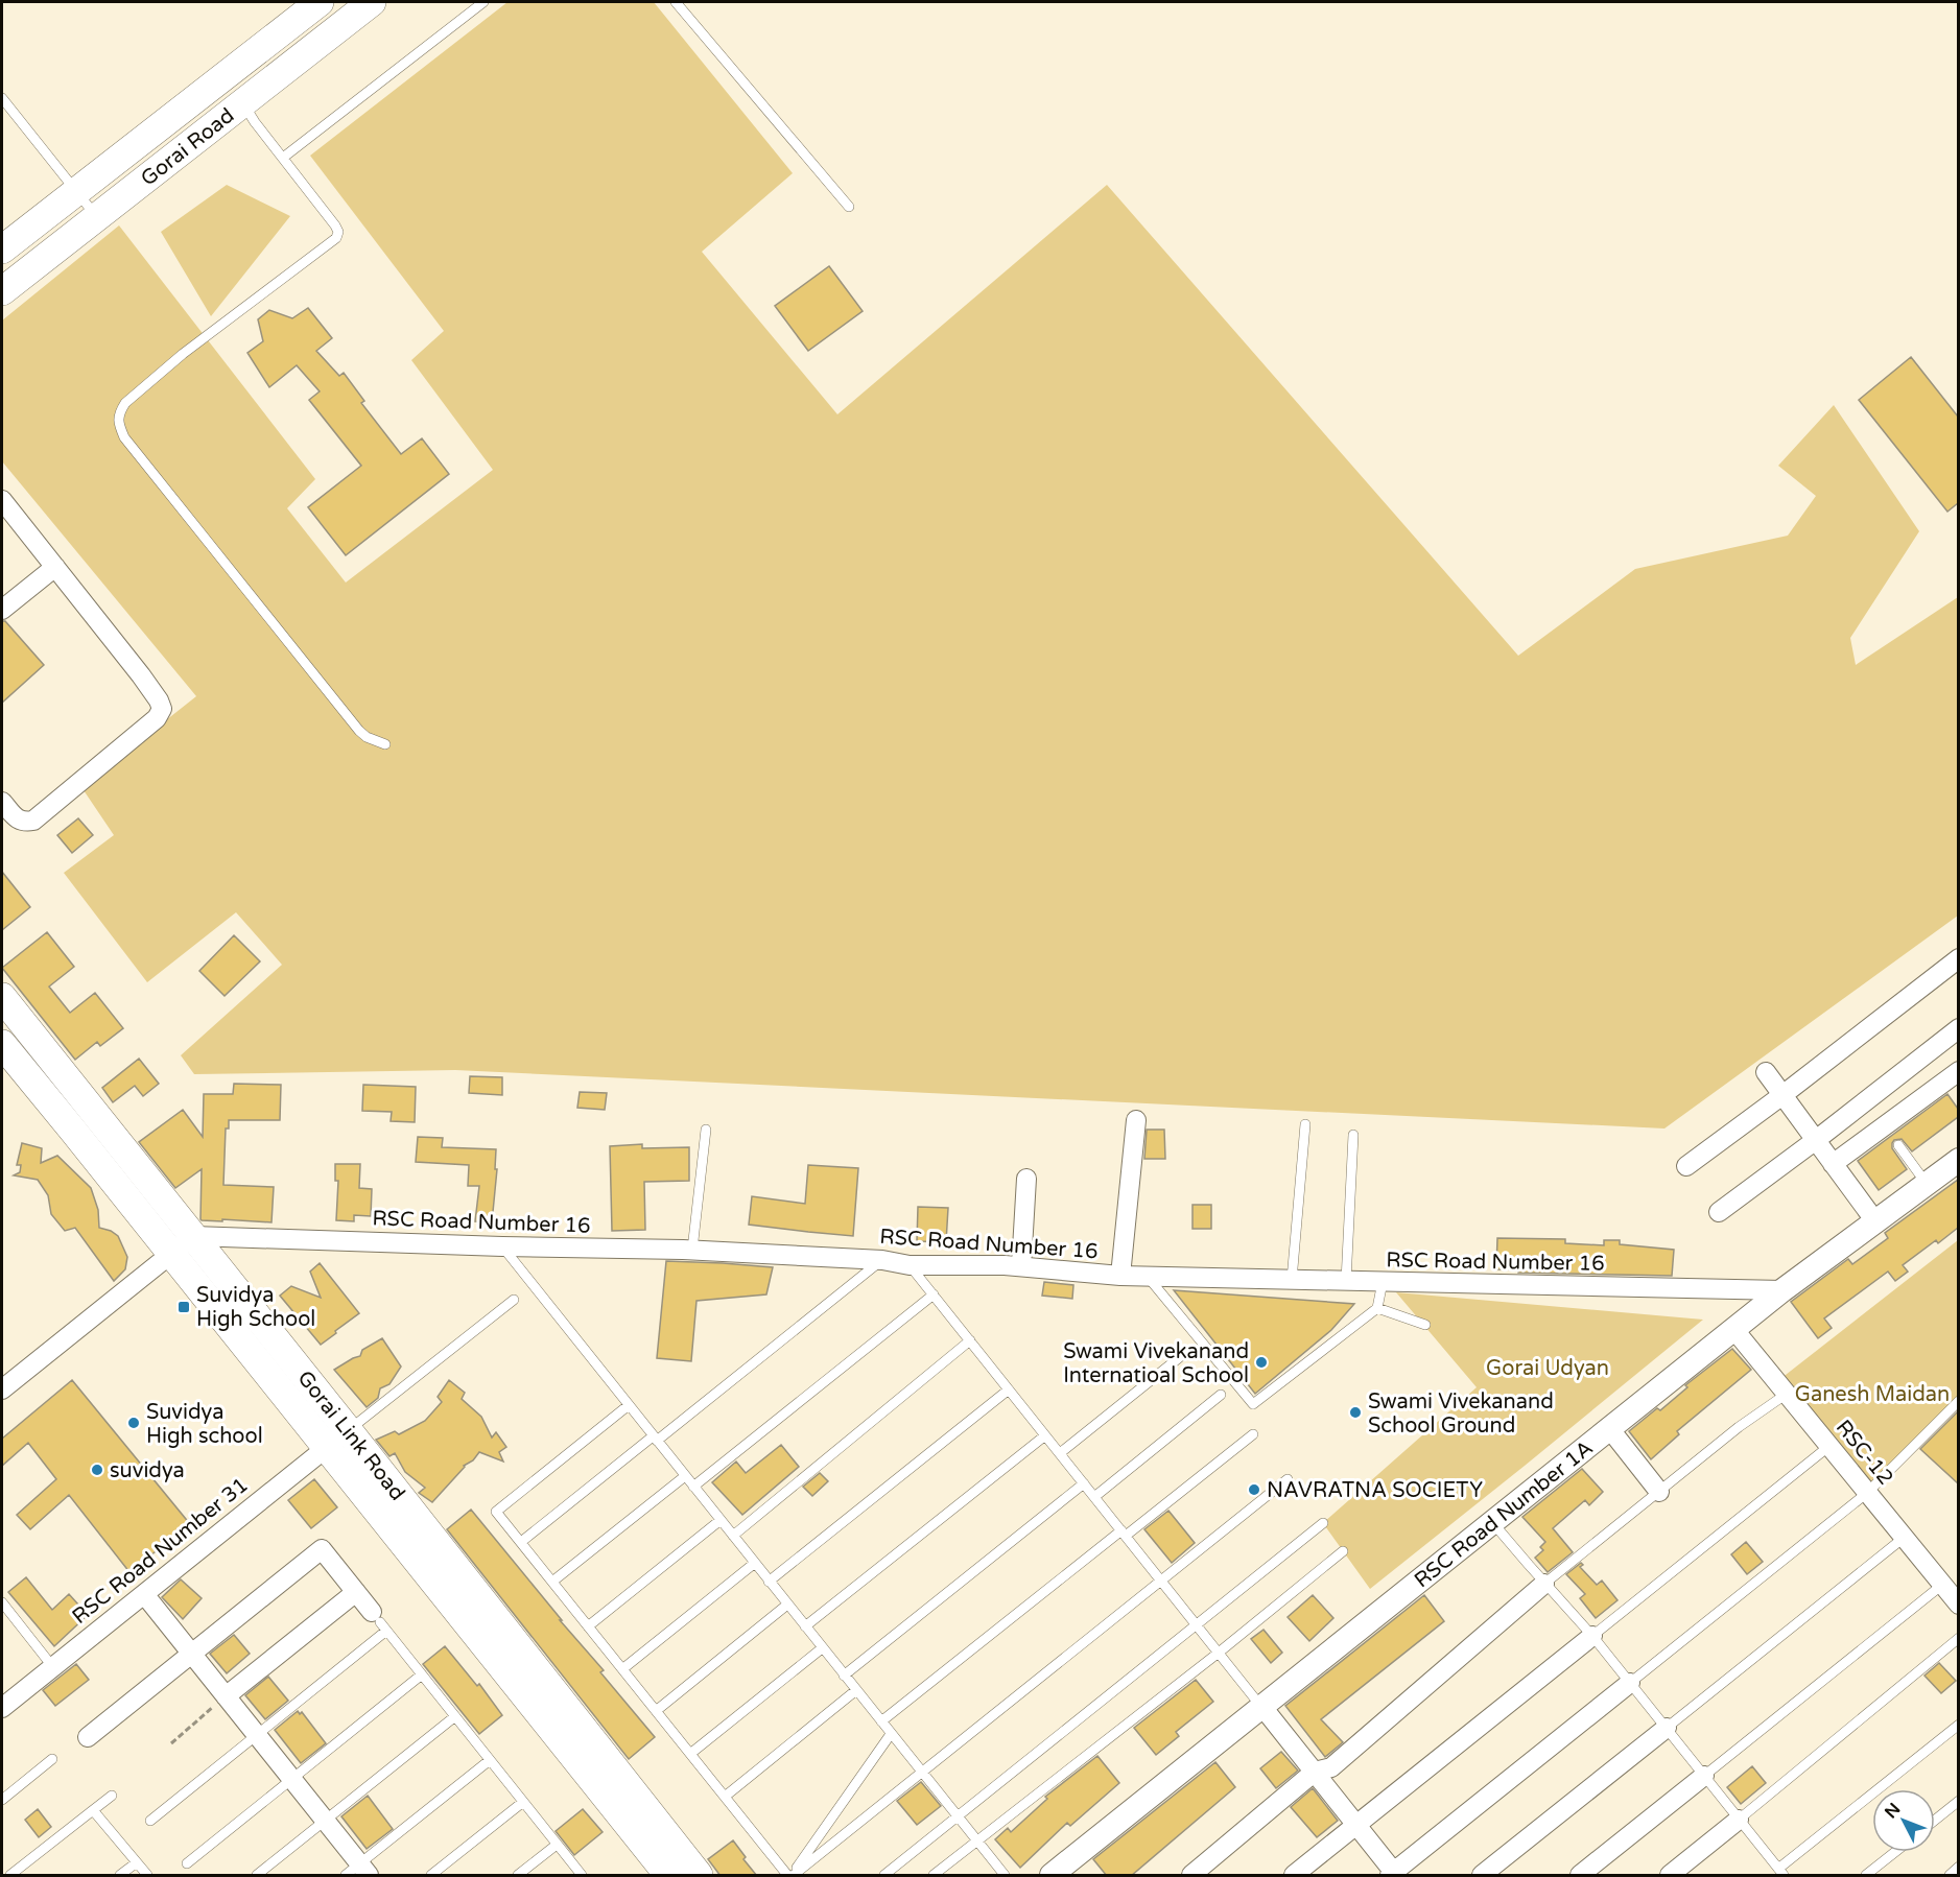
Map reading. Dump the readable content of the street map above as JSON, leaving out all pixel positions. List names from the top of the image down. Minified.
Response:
{"streets":{"main road":["Gorai Road","Gorai Link Road"],"street":["RSC Road Number 16","RSC-12","RSC Road Number 1A","RSC Road Number 31"]},"crossings":[["RSC Road Number 16","Gorai Link Road"],["RSC Road Number 16","RSC Road Number 1A"],["Gorai Link Road","RSC Road Number 31"],["RSC-12","RSC Road Number 1A"]],"parks":["Gorai Udyan","Ganesh Maidan"],"places":{"transit":["Suvidya High School"],"other":["Swami Vivekanand Internatioal School","Swami Vivekanand School Ground","Suvidya High school","suvidya","NAVRATNA SOCIETY"]},"north":"top left"}
